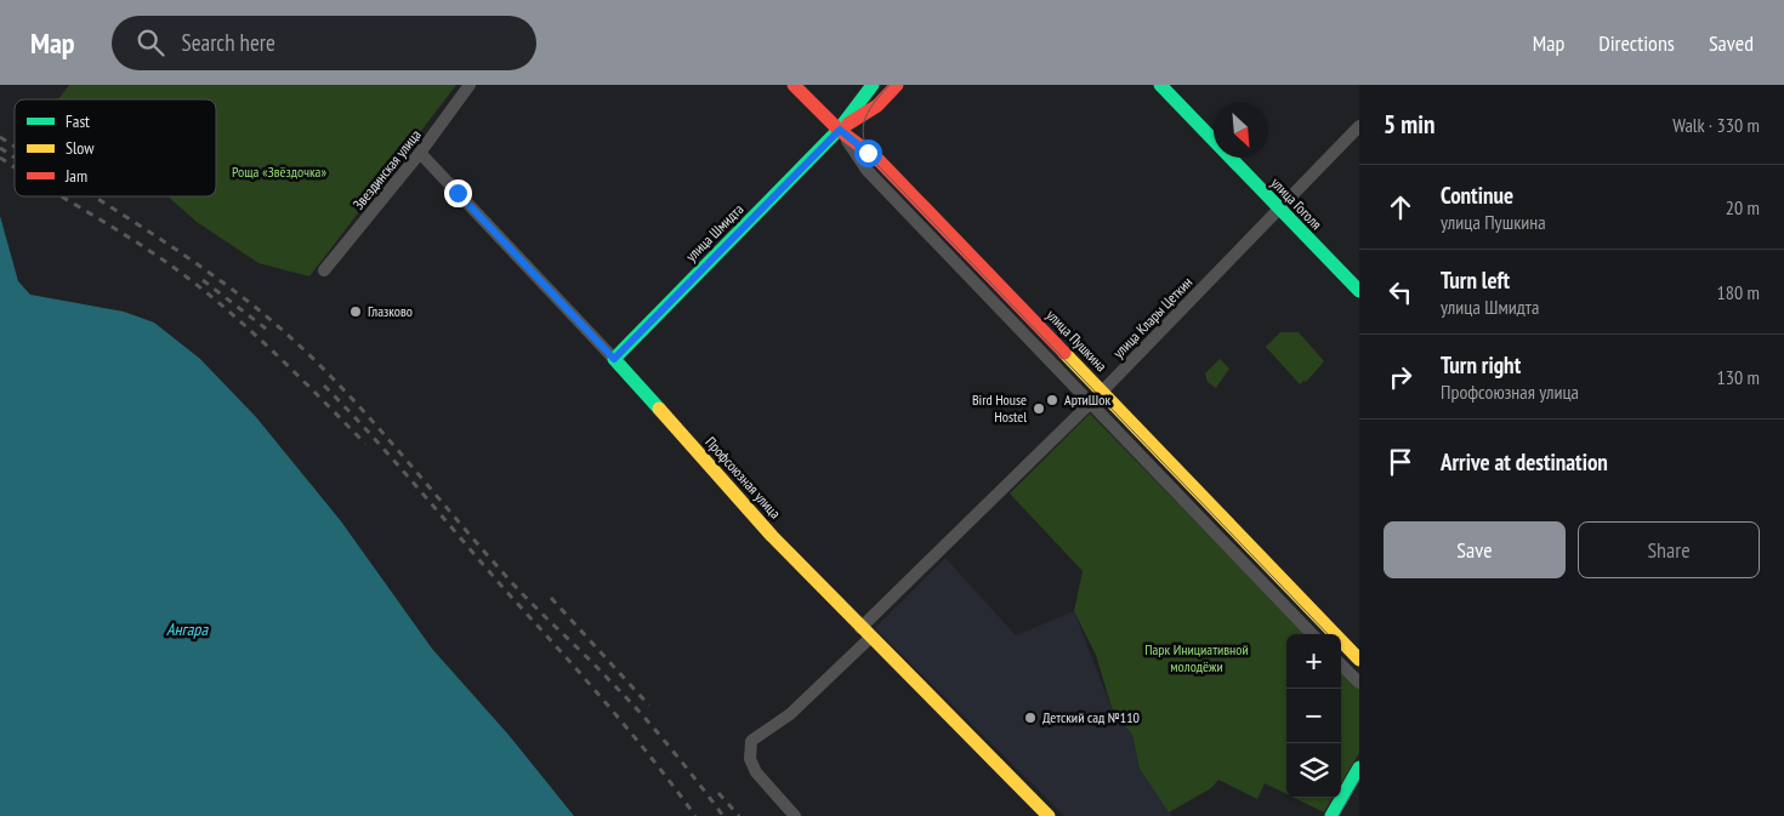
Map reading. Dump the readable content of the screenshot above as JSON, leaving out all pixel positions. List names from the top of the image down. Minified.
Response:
{"streets":{"street":["Звездинская улица","улица Гоголя","улица Шмидта","улица Клары Цеткин","улица Пушкина","Профсоюзная улица"]},"crossings":[["Звездинская улица","Профсоюзная улица"],["улица Гоголя","улица Клары Цеткин"],["улица Шмидта","улица Пушкина"],["улица Шмидта","Профсоюзная улица"],["улица Клары Цеткин","улица Пушкина"],["улица Клары Цеткин","Профсоюзная улица"]],"water":["Ангара"],"parks":["Роща «Звёздочка»","Парк Инициативной молодёжи"],"places":["Глазково","АртиШок","Bird House Hostel","Детский сад №110"],"legend":["Fast","Slow","Jam"],"north":"bottom right","page":{"header":"Map","search":"Search here","nav":["Map","Directions","Saved"],"heading":["5 min","Walk · 330 m"],"list":[["Continue","улица Пушкина","20 m"],["Turn left","улица Шмидта","180 m"],["Turn right","Профсоюзная улица","130 m"],"Arrive at destination"],"buttons":["Save","Share"],"map_buttons":["+","−"]}}
